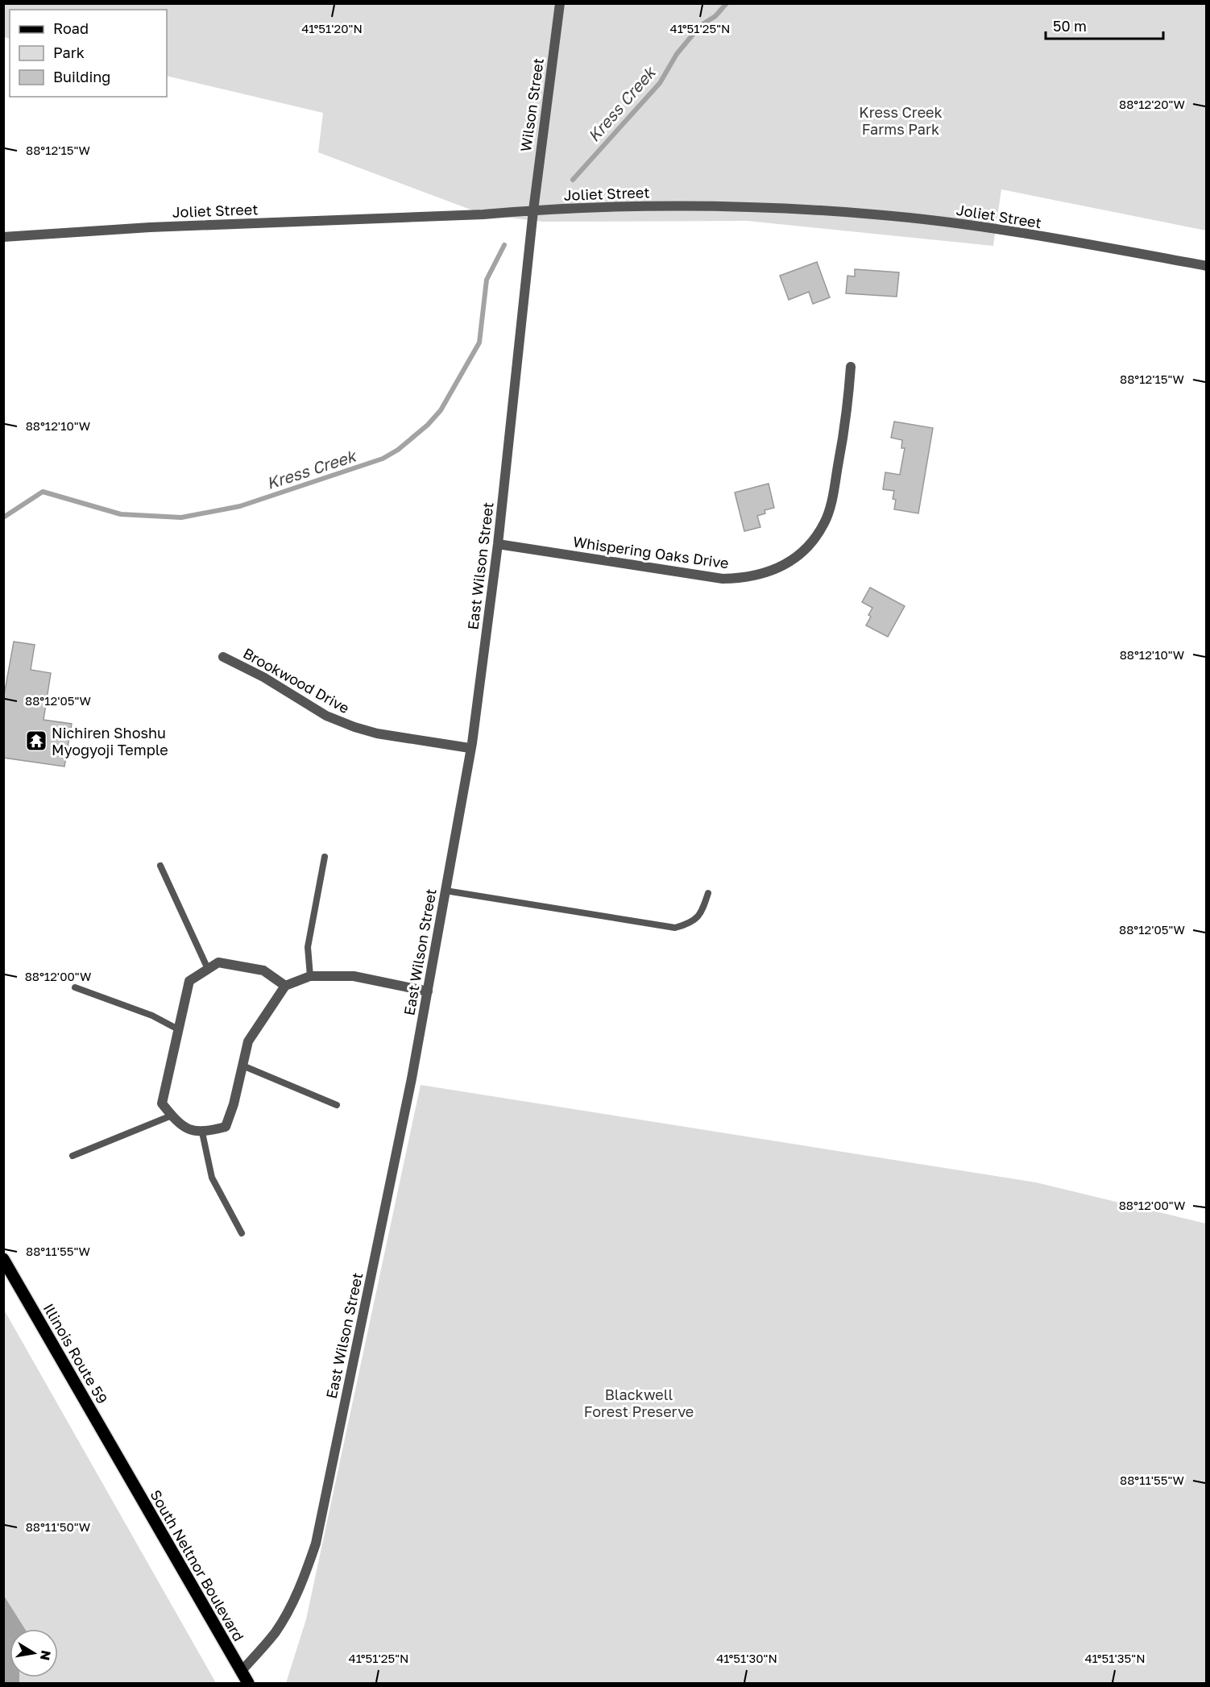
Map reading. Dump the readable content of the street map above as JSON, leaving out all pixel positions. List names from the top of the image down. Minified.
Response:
{"streets":{"main road":["Illinois Route 59","South Neltnor Boulevard"],"street":["Wilson Street","Joliet Street","Whispering Oaks Drive","East Wilson Street","Brookwood Drive"]},"crossings":[["Wilson Street","Joliet Street"],["Wilson Street","East Wilson Street"],["Joliet Street","East Wilson Street"],["Whispering Oaks Drive","East Wilson Street"],["East Wilson Street","Brookwood Drive"],["East Wilson Street","South Neltnor Boulevard"],["Illinois Route 59","South Neltnor Boulevard"]],"water":["Kress Creek"],"parks":["Kress Creek Farms Park","Blackwell Forest Preserve"],"places":{"temple":["Nichiren Shoshu Myogyoji Temple"]},"legend":["Road","Park","Building"],"scale_bar":"50 m","north":"right","coordinates":["41°51'20\"N","41°51'25\"N","88°12'20\"W","88°12'15\"W","88°12'10\"W","88°12'05\"W","88°12'00\"W","88°11'55\"W","88°11'50\"W","41°51'30\"N","41°51'35\"N"]}
